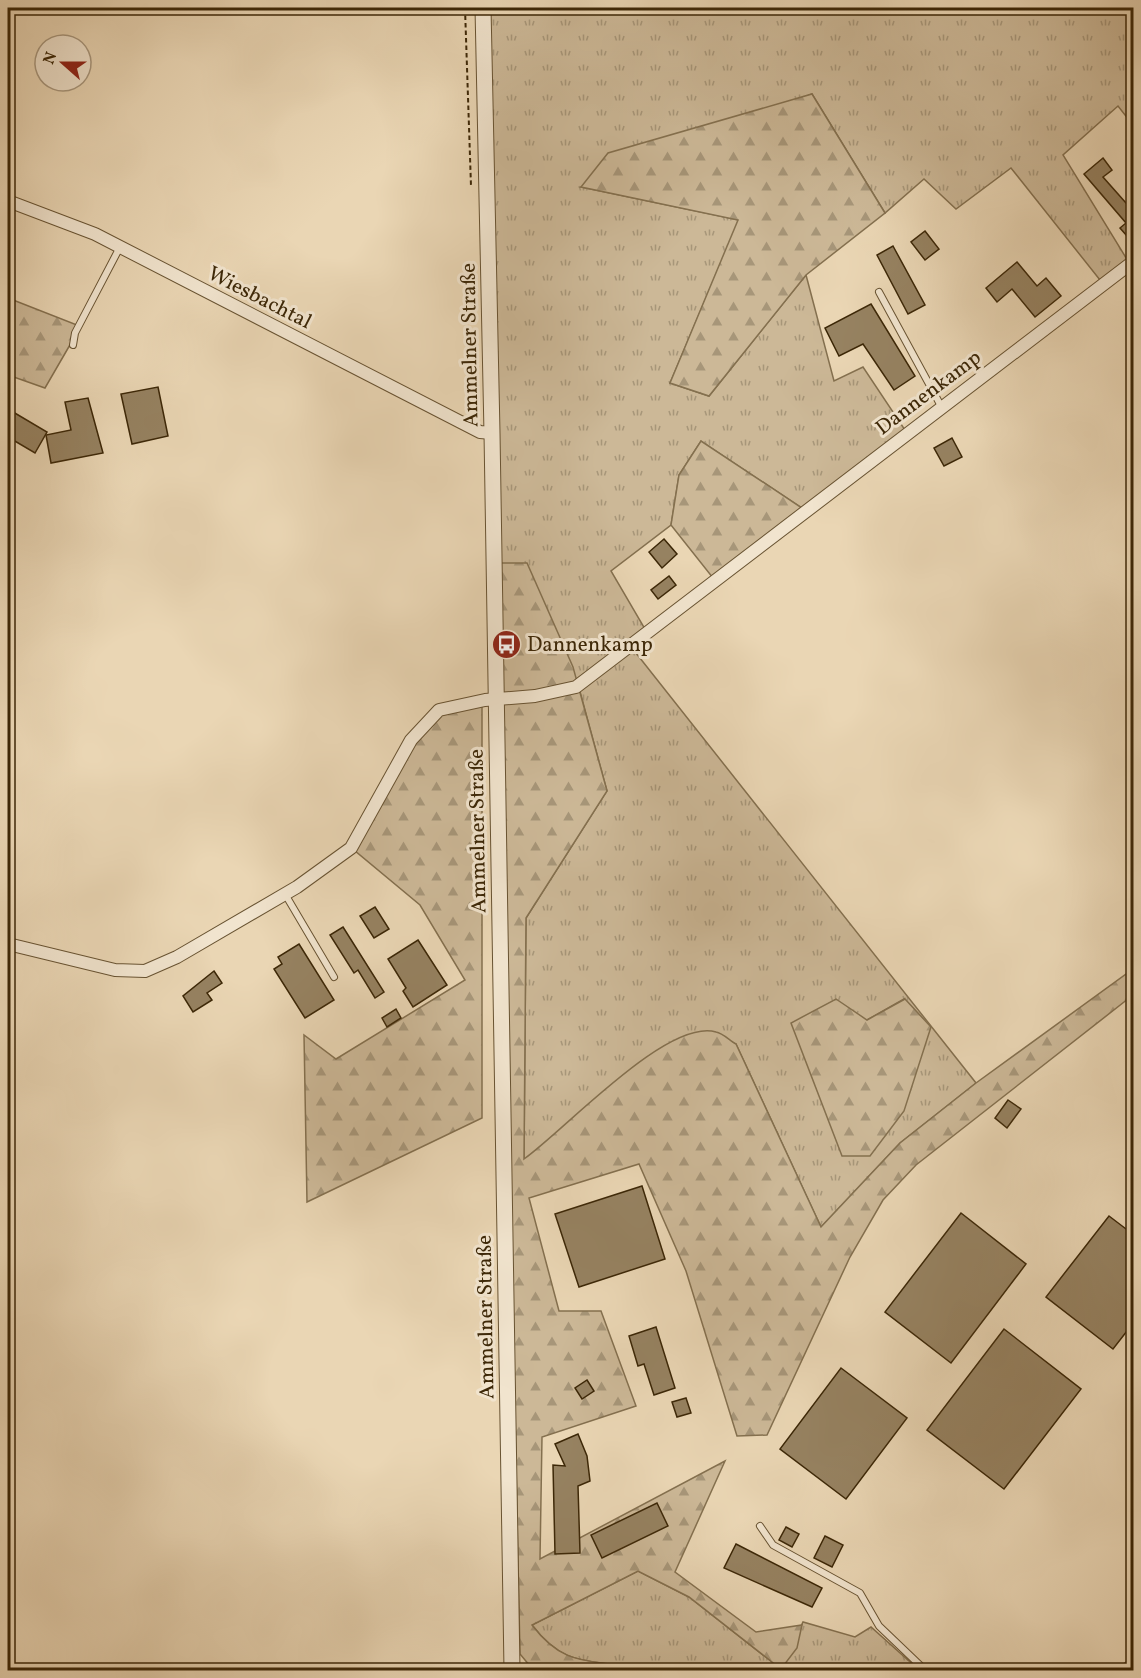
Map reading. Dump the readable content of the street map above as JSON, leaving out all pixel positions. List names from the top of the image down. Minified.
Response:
{"streets":{"street":["Wiesbachtal","Ammelner Straße","Dannenkamp"]},"crossings":[["Wiesbachtal","Ammelner Straße"],["Ammelner Straße","Dannenkamp"]],"places":{"bus stop":["Dannenkamp"]},"north":"left"}
